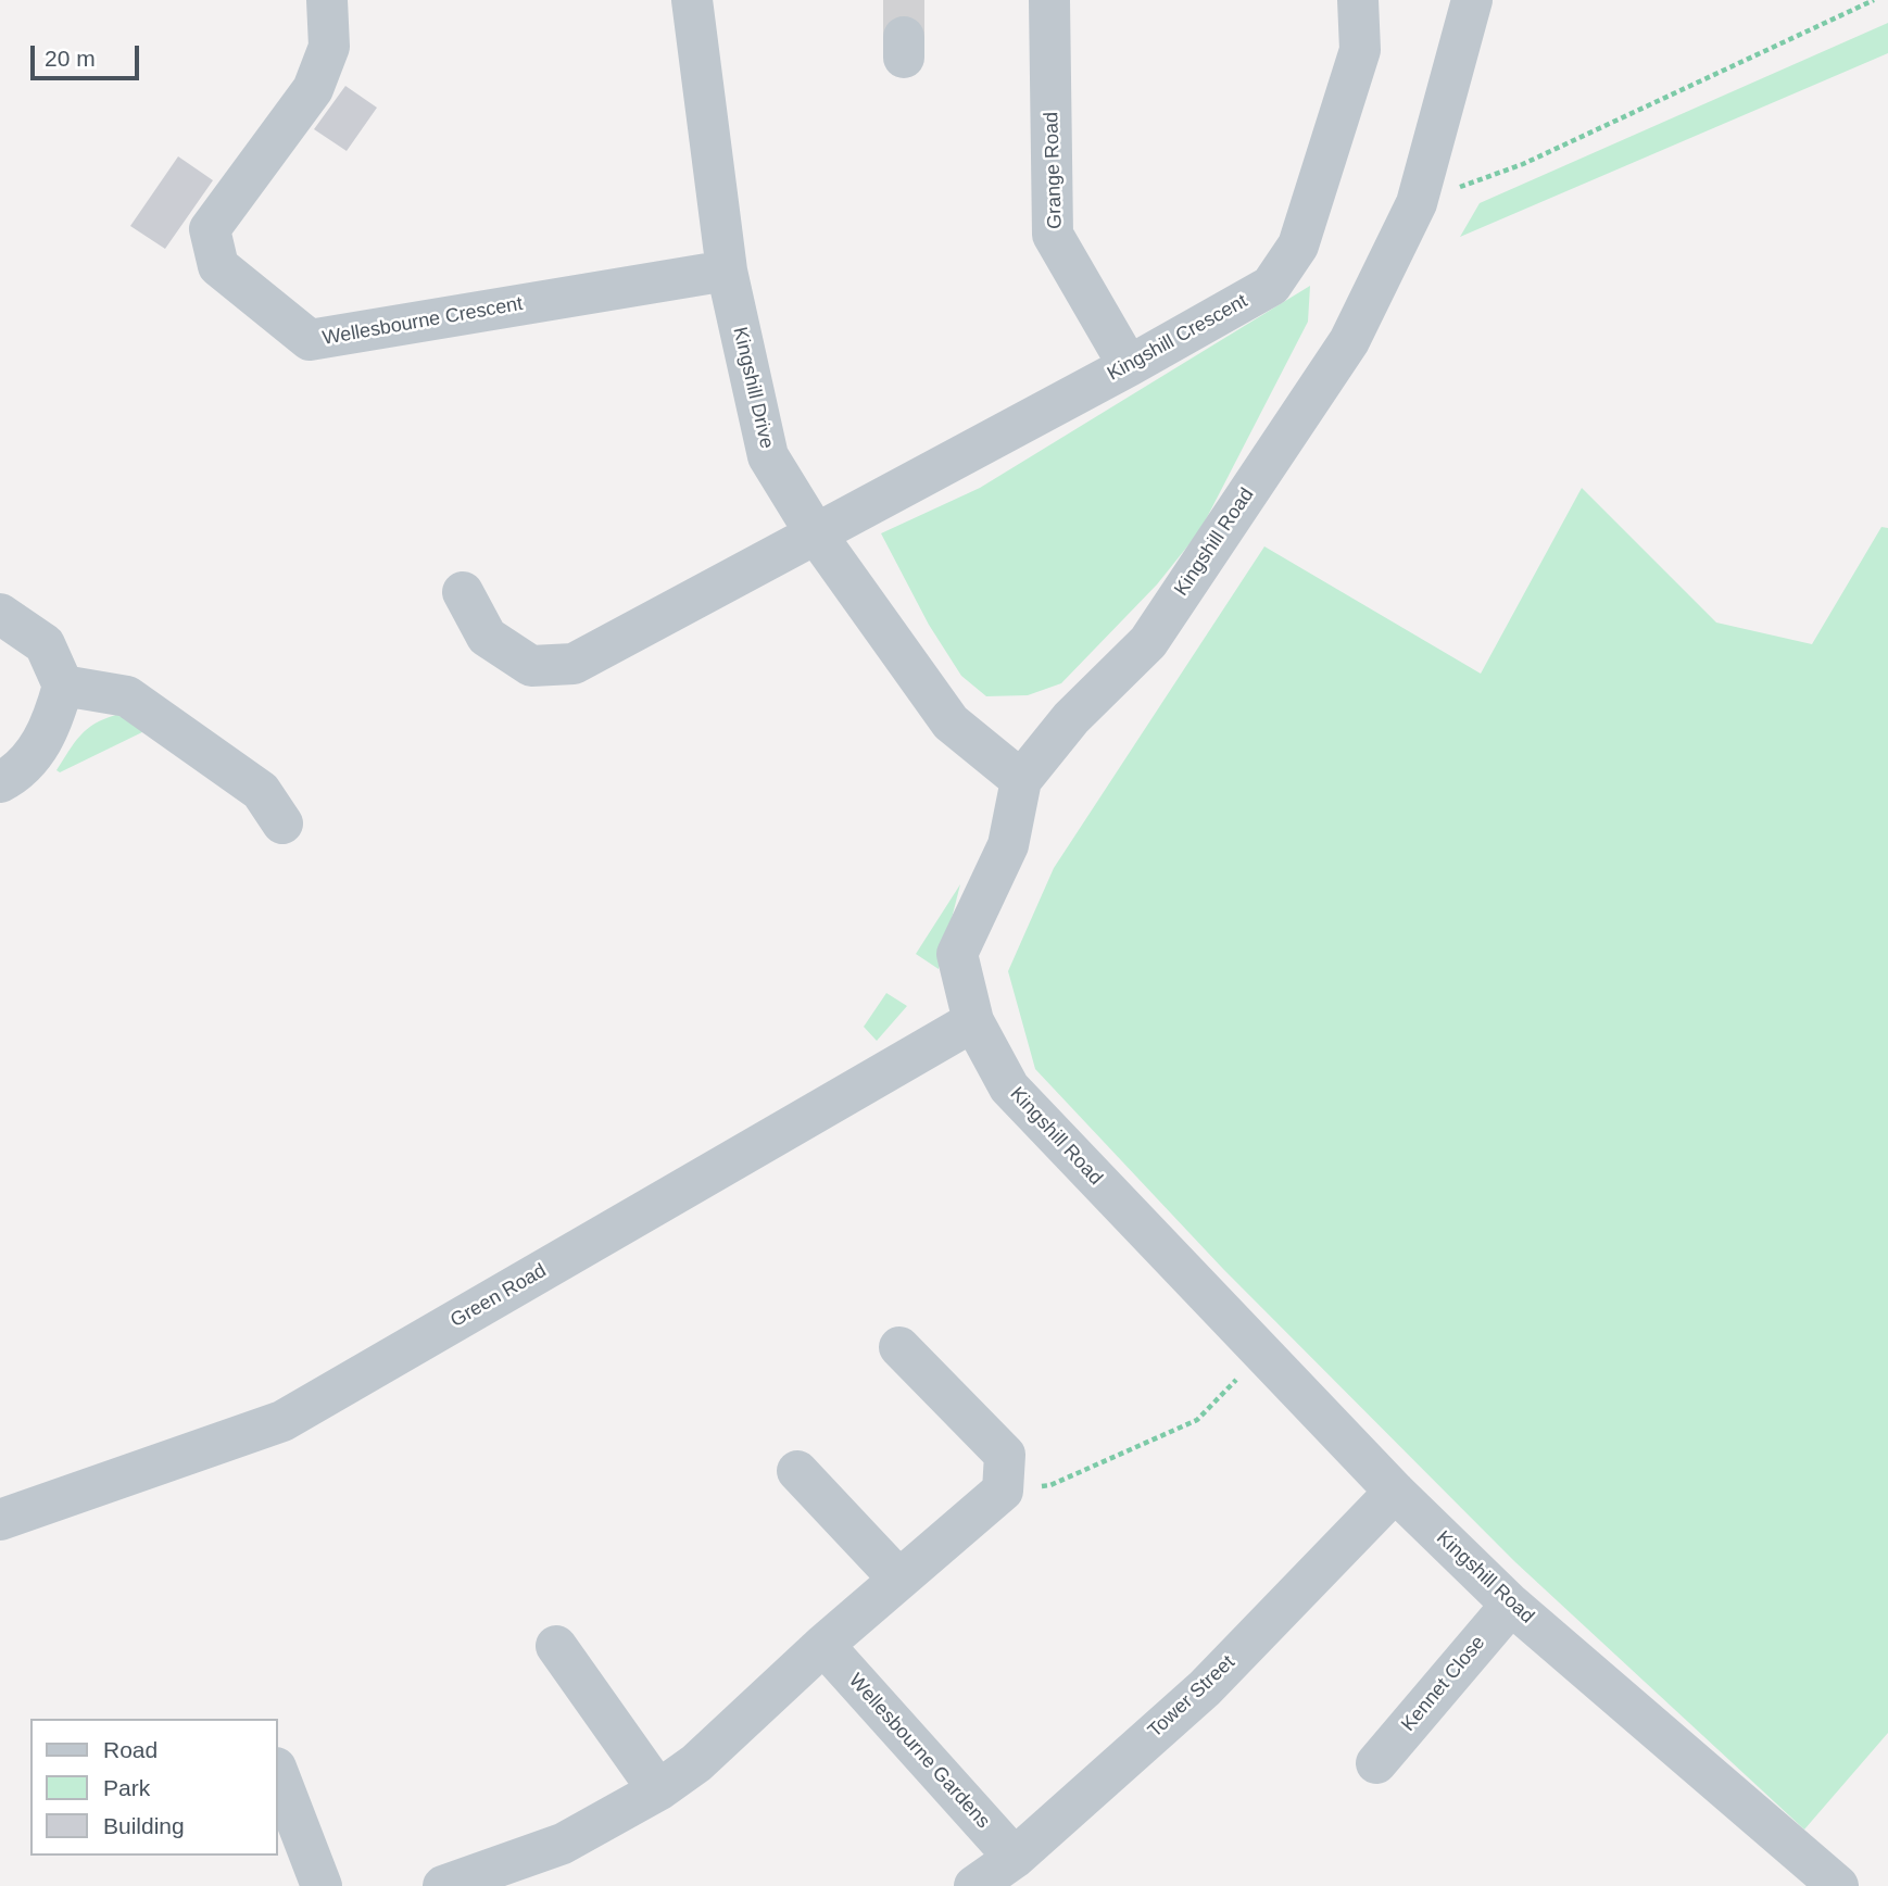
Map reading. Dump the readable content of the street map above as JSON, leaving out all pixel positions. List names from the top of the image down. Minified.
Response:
{"streets":{"street":["Grange Road","Wellesbourne Crescent","Kingshill Crescent","Kingshill Drive","Kingshill Road","Green Road","Kennet Close","Tower Street","Wellesbourne Gardens"]},"crossings":[["Grange Road","Kingshill Crescent"],["Wellesbourne Crescent","Kingshill Drive"],["Kingshill Crescent","Kingshill Drive"],["Kingshill Drive","Kingshill Road"],["Kingshill Road","Green Road"],["Kingshill Road","Kennet Close"],["Kingshill Road","Tower Street"],["Tower Street","Wellesbourne Gardens"]],"legend":["Road","Park","Building"],"scale_bar":"20 m"}
